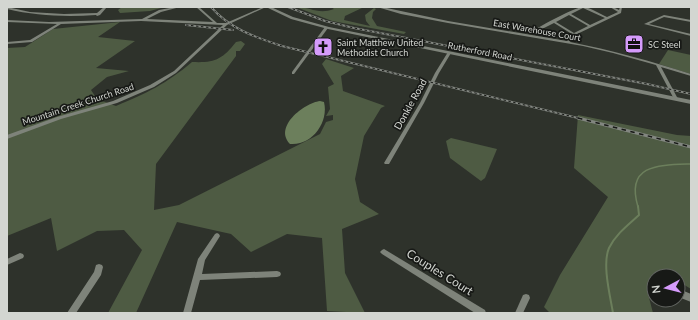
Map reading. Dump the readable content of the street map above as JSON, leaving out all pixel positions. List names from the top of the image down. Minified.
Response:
{"streets":{"street":["East Warehouse Court","Rutherford Road","Mountain Creek Church Road","Donkle Road","Couples Court"]},"crossings":[["Rutherford Road","Donkle Road"]],"places":{"office":["SC Steel"],"church":["Saint Matthew United Methodist Church"]},"north":"left"}
